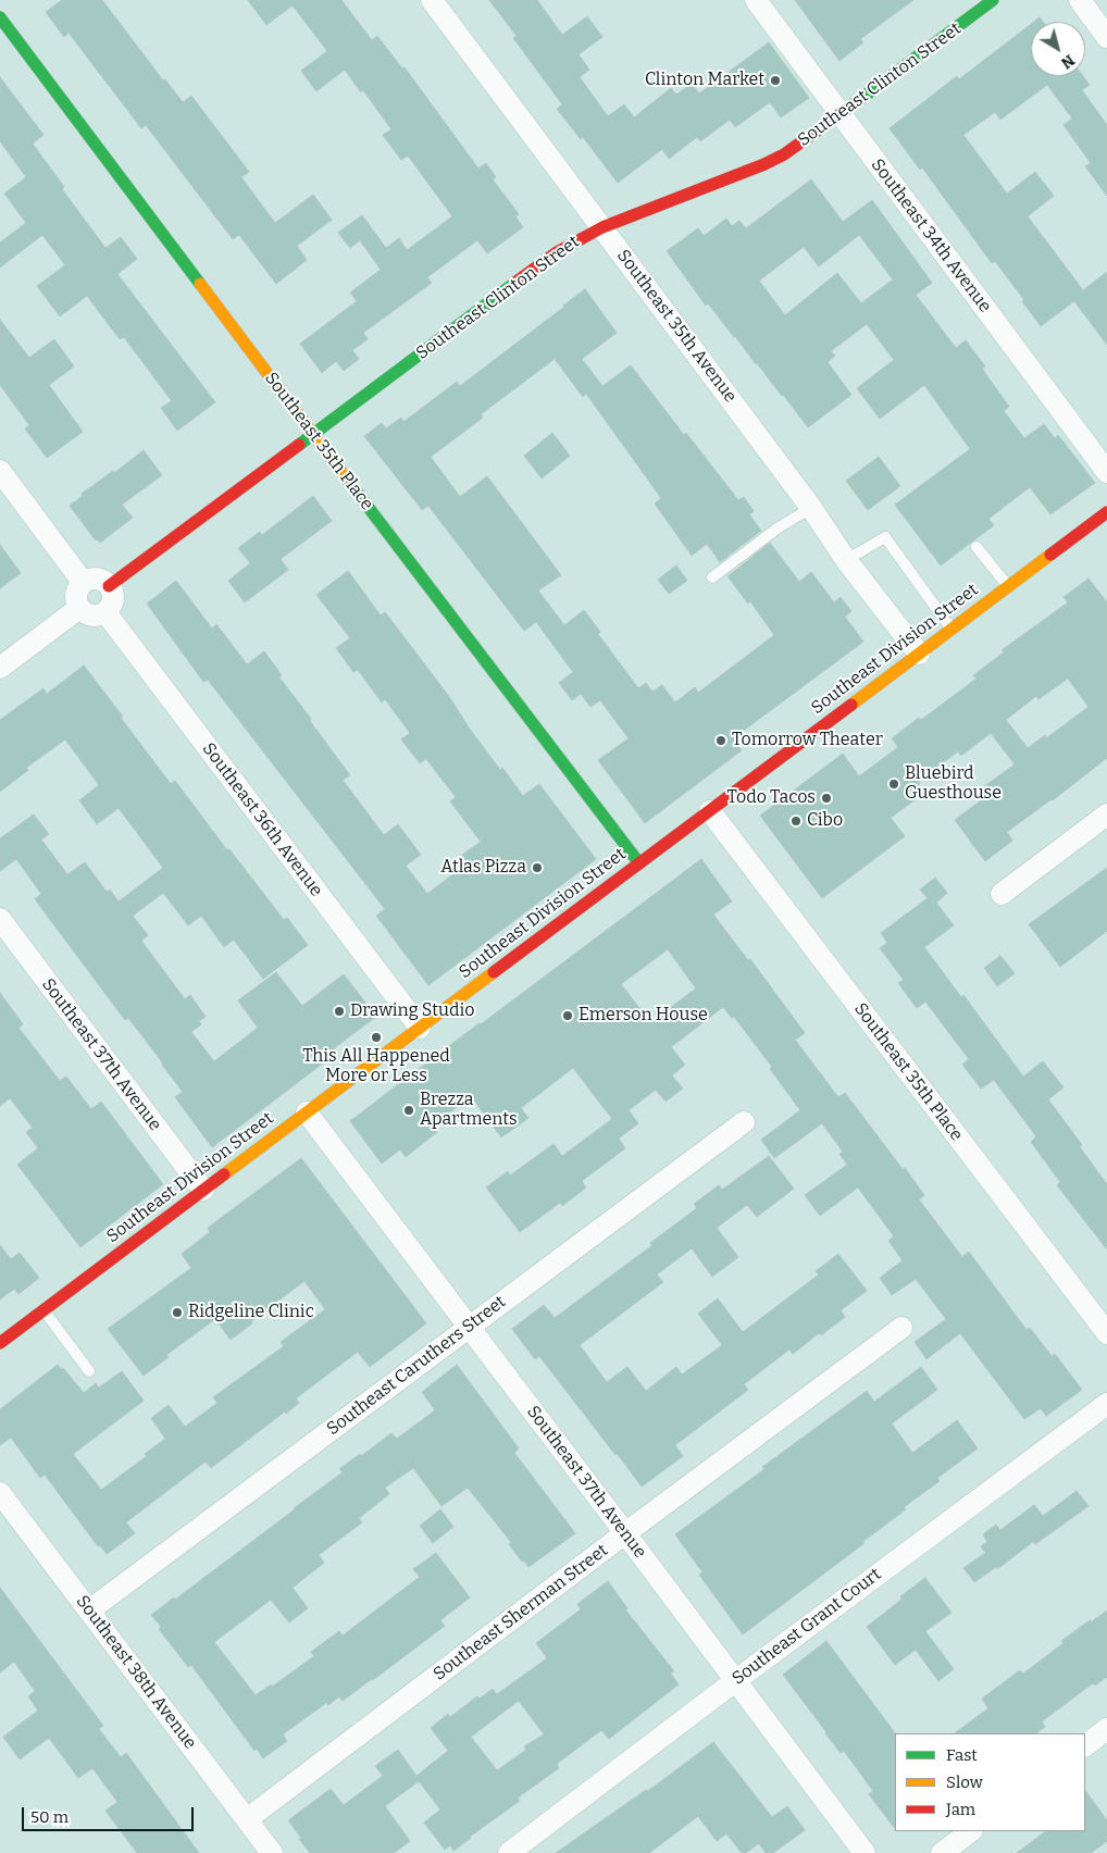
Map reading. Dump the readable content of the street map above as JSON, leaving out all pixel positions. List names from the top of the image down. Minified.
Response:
{"streets":{"street":["Southeast Clinton Street","Southeast 34th Avenue","Southeast 35th Avenue","Southeast 35th Place","Southeast Division Street","Southeast 36th Avenue","Southeast 37th Avenue","Southeast Caruthers Street","Southeast Sherman Street","Southeast Grant Court","Southeast 38th Avenue"]},"crossings":[["Southeast Clinton Street","Southeast 34th Avenue"],["Southeast Clinton Street","Southeast 35th Avenue"],["Southeast Clinton Street","Southeast 35th Place"],["Southeast Clinton Street","Southeast 36th Avenue"],["Southeast 35th Avenue","Southeast Division Street"],["Southeast 35th Place","Southeast Division Street"],["Southeast Division Street","Southeast 36th Avenue"],["Southeast Division Street","Southeast 37th Avenue"],["Southeast 37th Avenue","Southeast Caruthers Street"],["Southeast 37th Avenue","Southeast Sherman Street"],["Southeast 37th Avenue","Southeast Grant Court"],["Southeast Caruthers Street","Southeast 38th Avenue"],["Southeast Sherman Street","Southeast 38th Avenue"]],"places":["Clinton Market","Tomorrow Theater","Bluebird Guesthouse","Todo Tacos","Cibo","Atlas Pizza","Drawing Studio","Emerson House","This All Happened More or Less","Brezza Apartments","Ridgeline Clinic"],"legend":["Fast","Slow","Jam"],"scale_bar":"50 m","north":"bottom right"}
